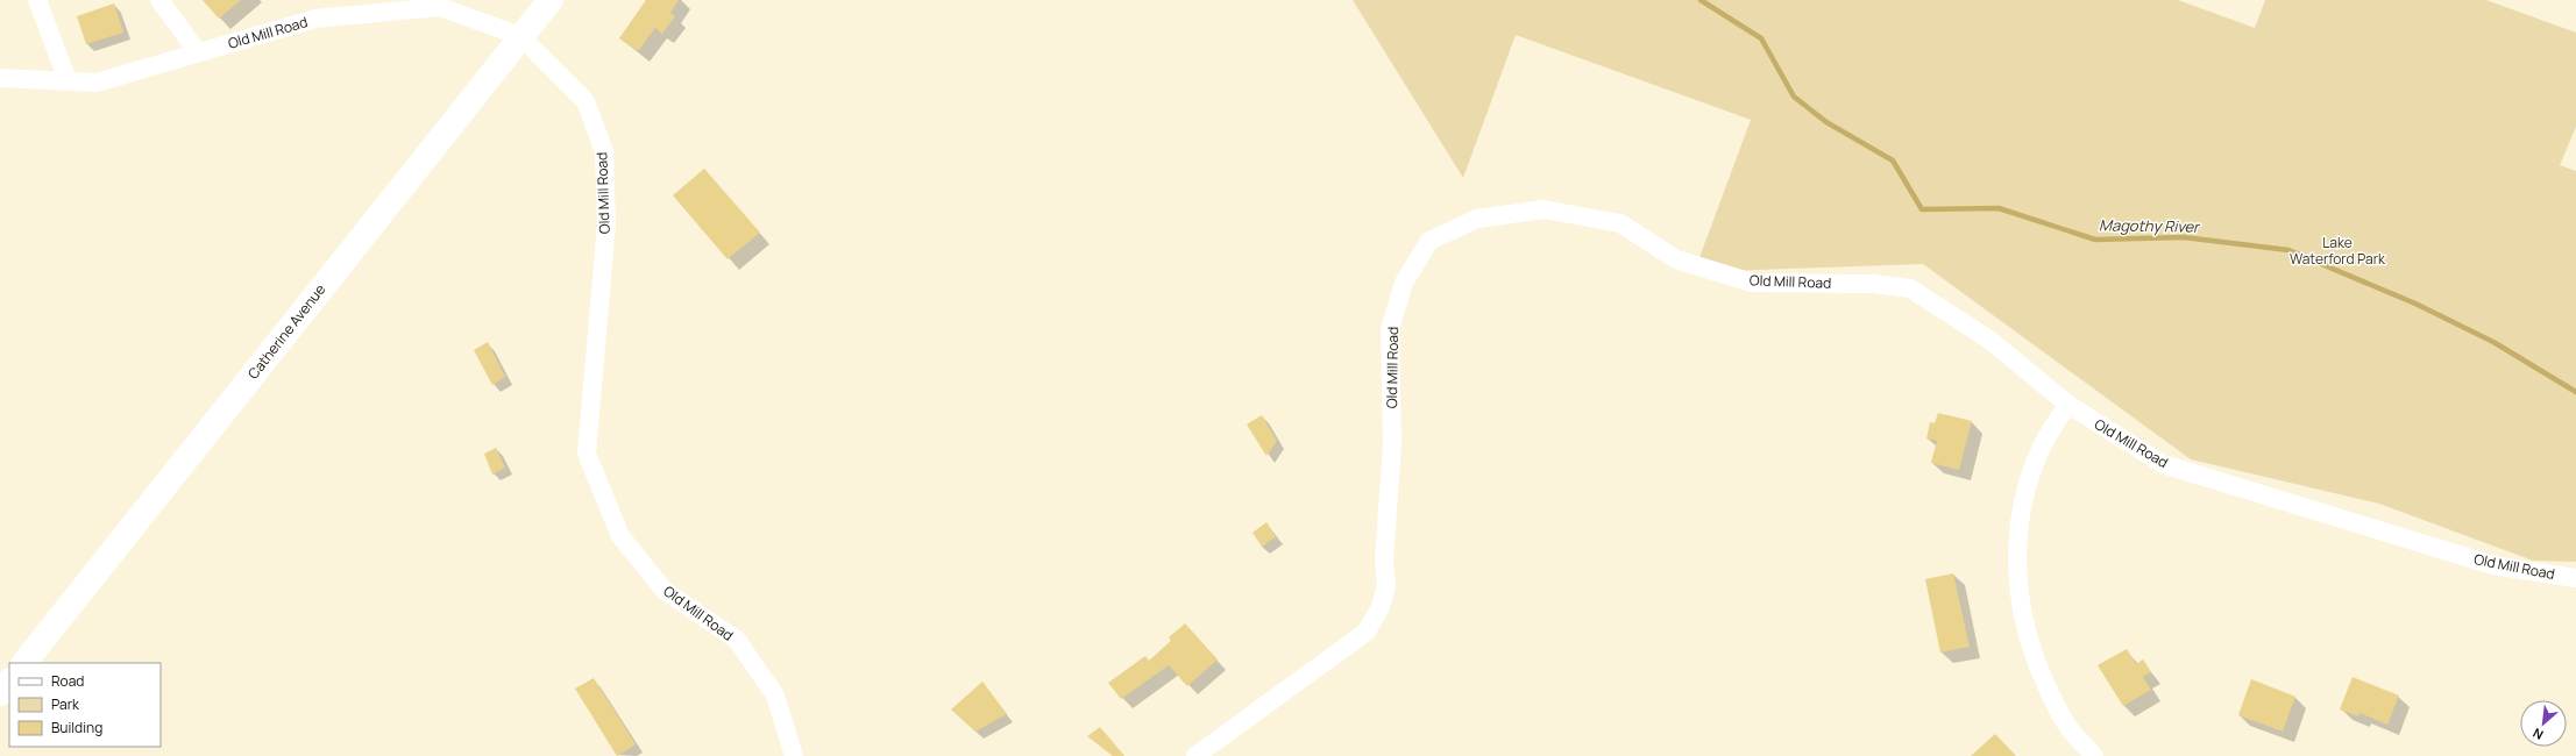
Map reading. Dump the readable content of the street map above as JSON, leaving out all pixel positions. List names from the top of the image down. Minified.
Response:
{"streets":{"street":["Old Mill Road","Catherine Avenue"]},"crossings":[["Old Mill Road","Catherine Avenue"]],"water":["Magothy River"],"parks":["Lake Waterford Park"],"legend":["Road","Park","Building"],"north":"bottom left"}
